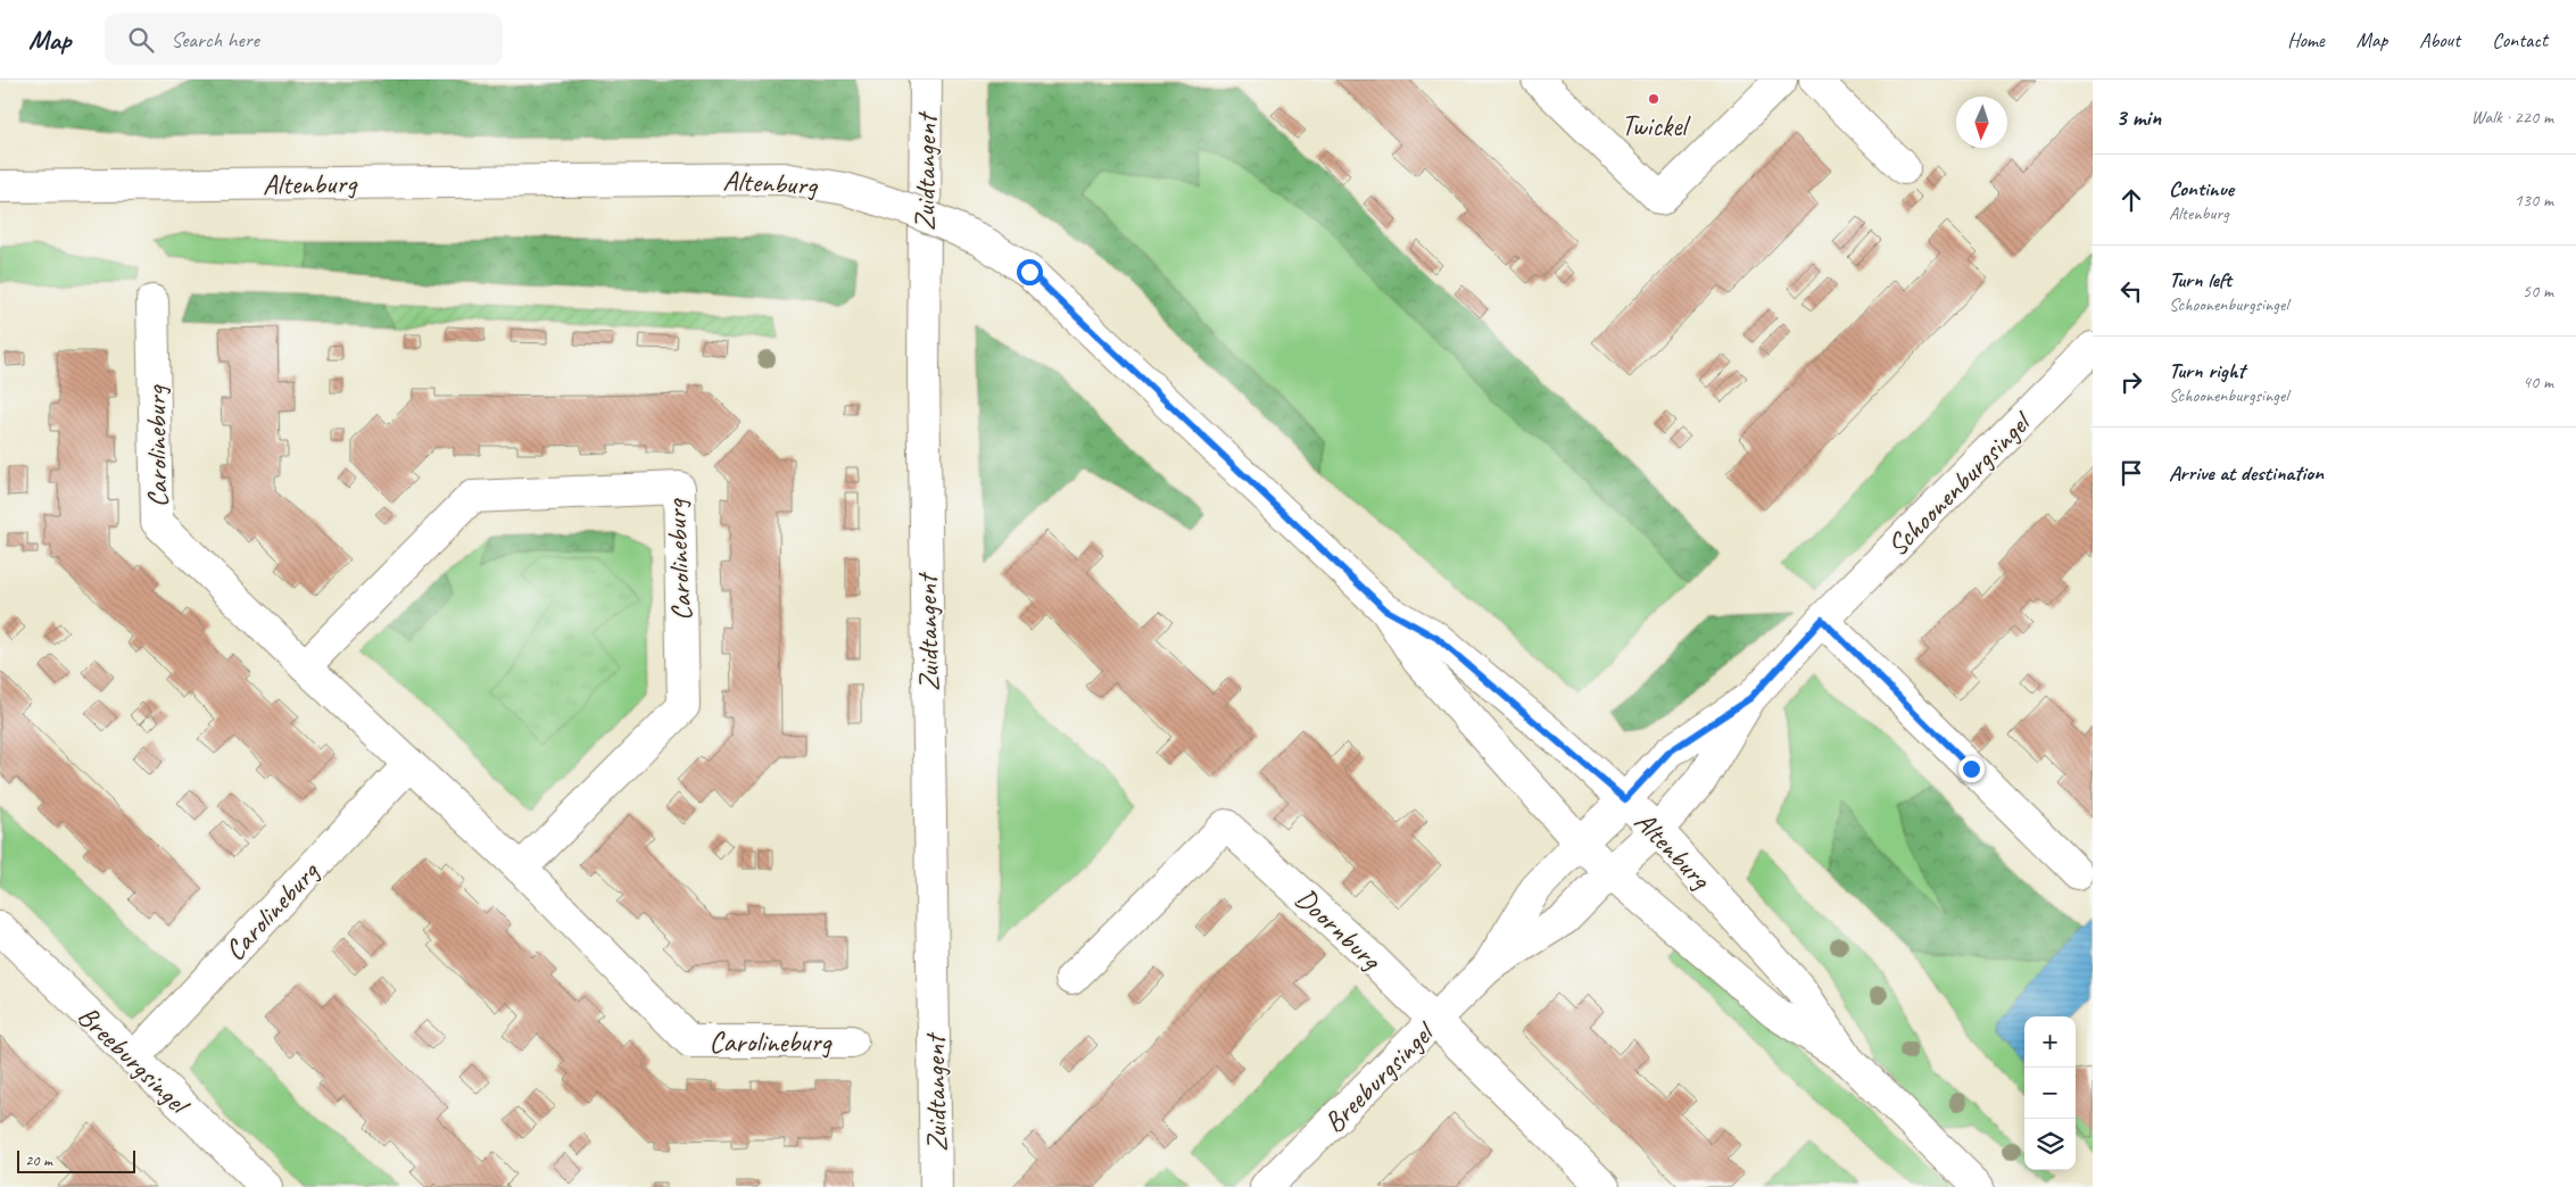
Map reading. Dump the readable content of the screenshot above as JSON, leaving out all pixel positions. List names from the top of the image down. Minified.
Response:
{"streets":{"street":["Zuidtangent","Altenburg","Carolineburg","Schoonenburgsingel","Doornburg","Breeburgsingel"]},"crossings":[["Altenburg","Schoonenburgsingel"],["Altenburg","Breeburgsingel"],["Carolineburg","Breeburgsingel"],["Schoonenburgsingel","Breeburgsingel"],["Doornburg","Breeburgsingel"]],"places":["Twickel"],"scale_bar":"20 m","north":"bottom","page":{"header":"Map","search":"Search here","nav":["Home","Map","About","Contact"],"heading":["3 min","Walk · 220 m"],"list":[["Continue","Altenburg","130 m"],["Turn left","Schoonenburgsingel","50 m"],["Turn right","Schoonenburgsingel","40 m"],"Arrive at destination"],"map_buttons":["+","−"],"scale":"20 m"}}
